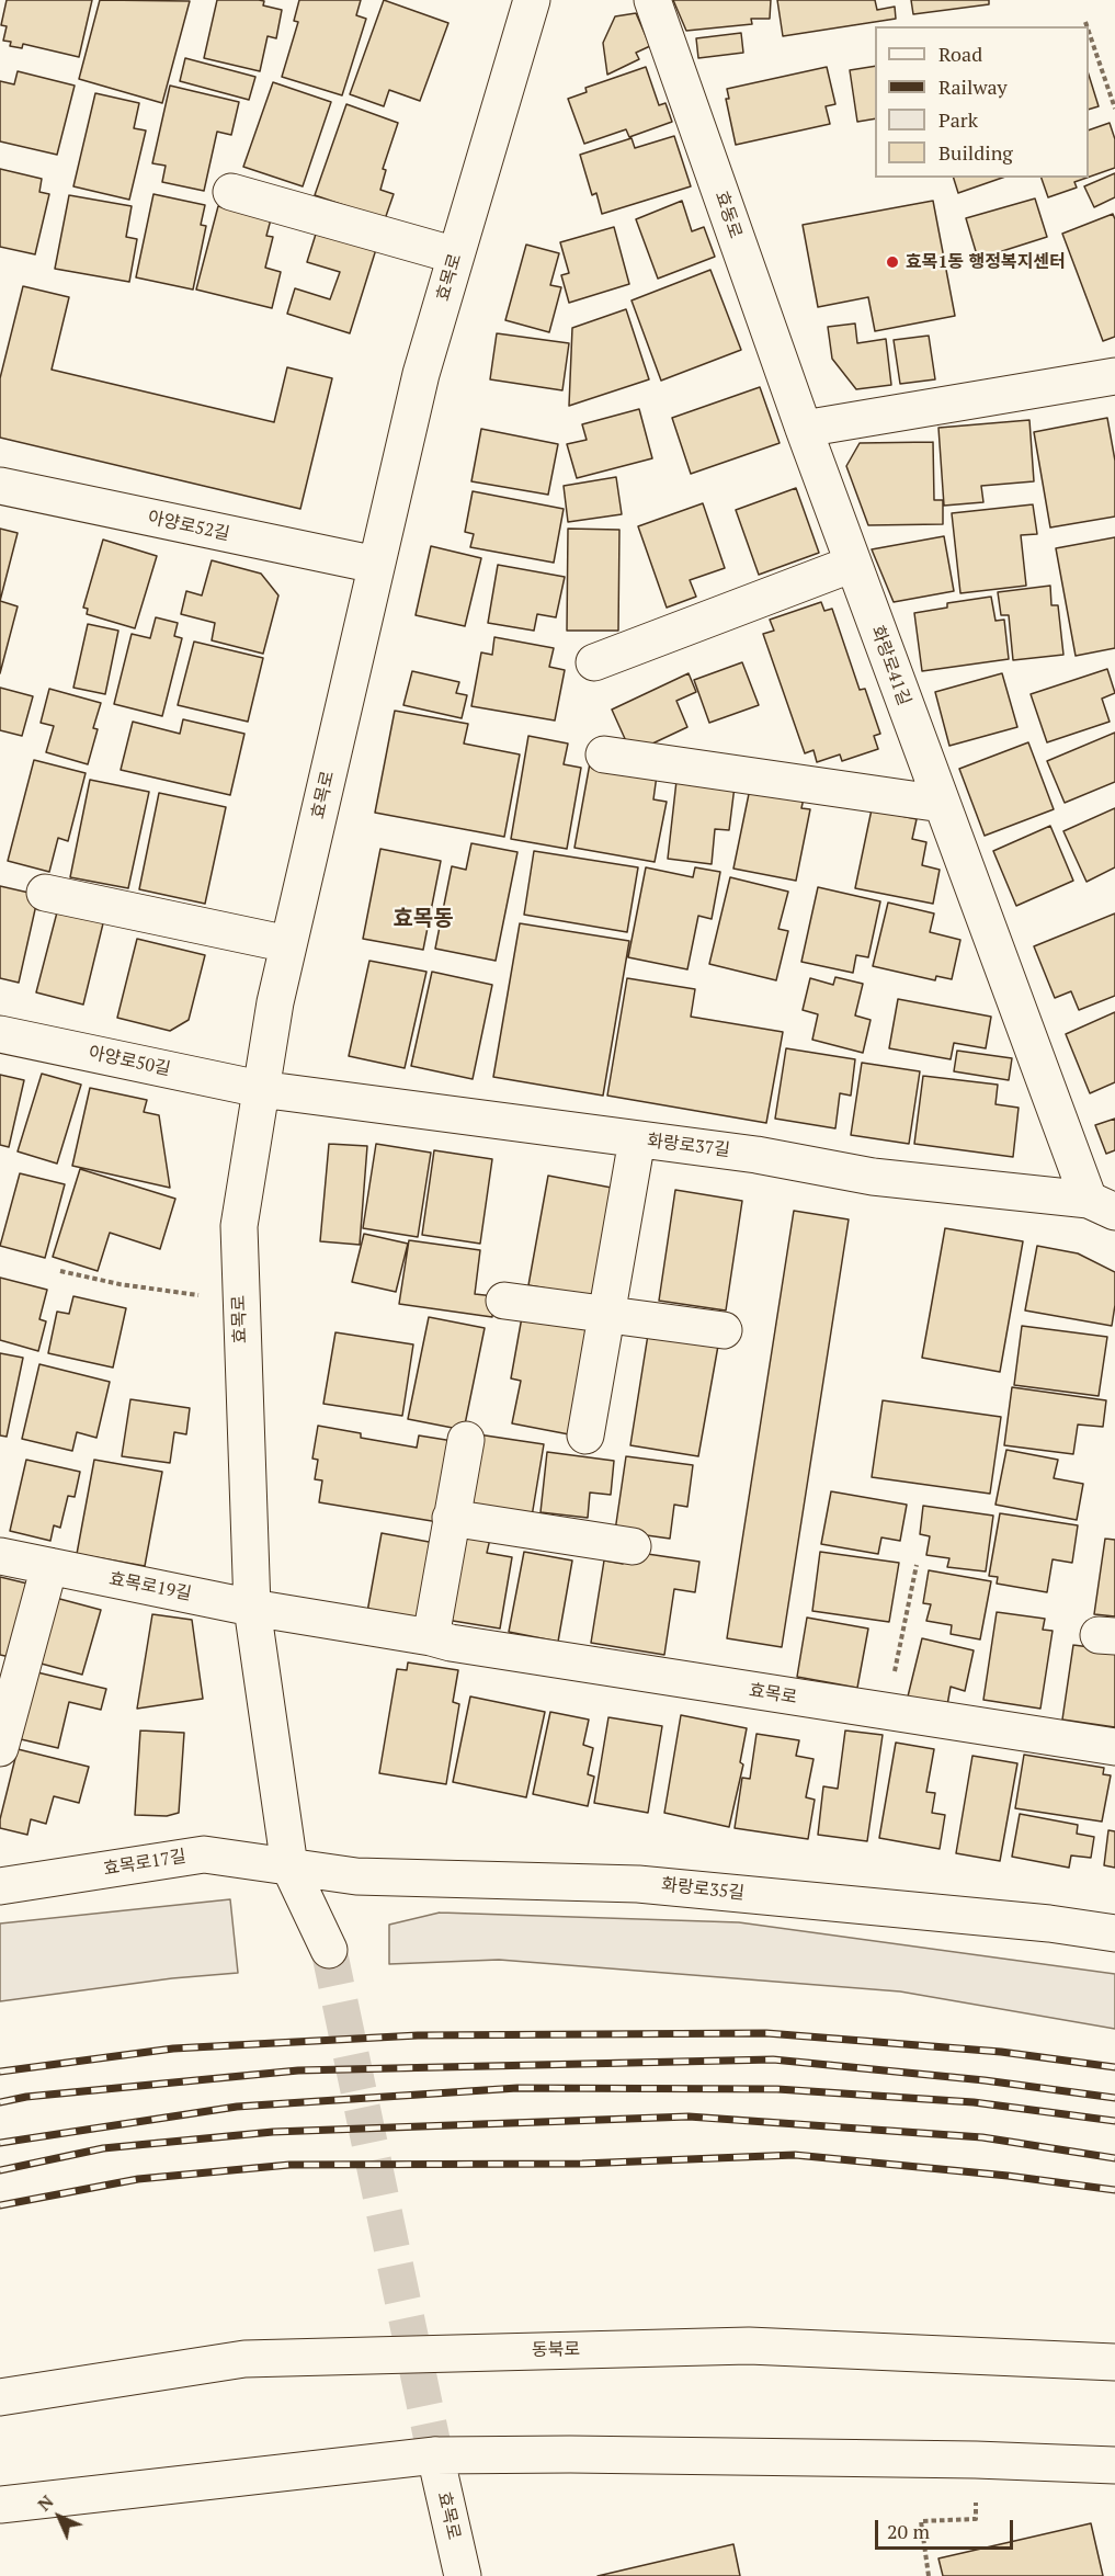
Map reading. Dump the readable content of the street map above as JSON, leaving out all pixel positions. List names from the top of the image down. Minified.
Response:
{"streets":{"street":["효동로","효목로","아양로52길","화랑로41길","아양로50길","화랑로37길","효목로19길","효목로17길","화랑로35길","동북로"]},"crossings":[["효동로","화랑로41길"],["효목로","아양로52길"],["효목로","아양로50길"],["효목로","화랑로37길"],["효목로","효목로19길"],["효목로","효목로17길"],["효목로","화랑로35길"],["화랑로41길","화랑로37길"],["아양로50길","화랑로37길"],["효목로17길","화랑로35길"]],"districts":["효목동"],"places":["효목1동 행정복지센터"],"legend":["Road","Railway","Park","Building"],"scale_bar":"20 m","north":"top left"}
